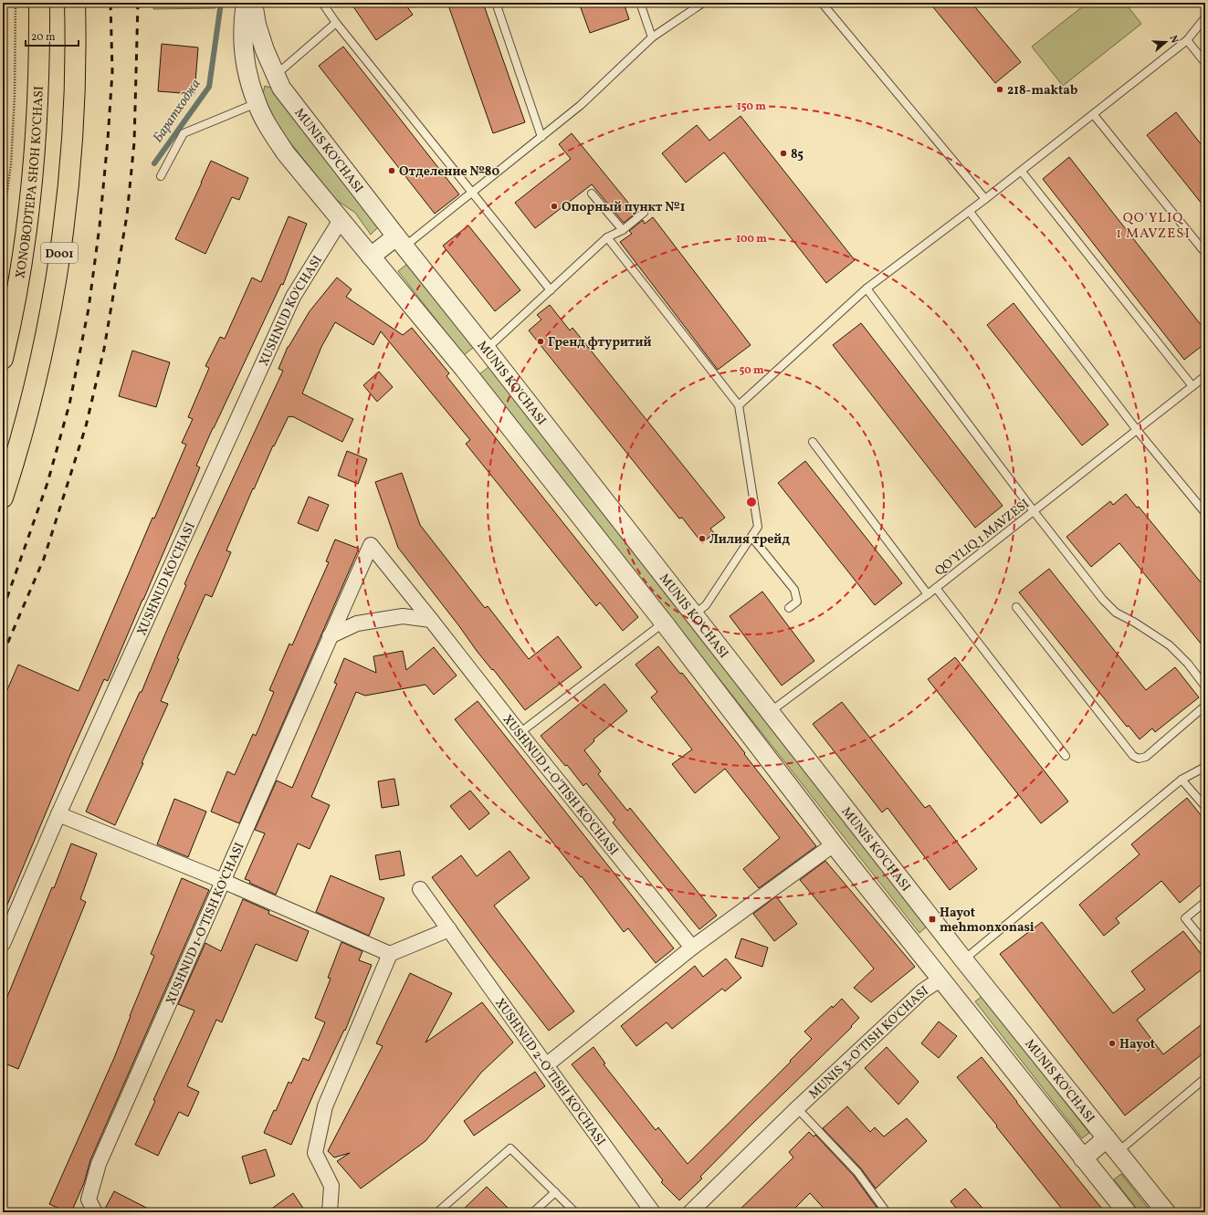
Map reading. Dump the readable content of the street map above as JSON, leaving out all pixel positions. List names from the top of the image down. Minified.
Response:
{"streets":{"highway":["XONOBODTEPA SHOH KO'CHASI","D001"],"street":["MUNIS KO'CHASI","XUSHNUD KO'CHASI","XUSHNUD 1-O'TISH KO'CHASI","MUNIS 3-O'TISH KO'CHASI","XUSHNUD 2-O'TISH KO'CHASI"],"lane":["QO'YLIQ 1 MAVZESI"]},"crossings":[["MUNIS KO'CHASI","QO'YLIQ 1 MAVZESI"]],"districts":["QO'YLIQ 1 MAVZESI"],"water":["Баратходжа"],"places":{"other":["218-maktab","85","Отделение №80","Опорный пункт №1","Гренд фтуритий","Лилия трейд","Hayot"],"transit":["Hayot mehmonxonasi"]},"scale_bar":"20 m","north":"right","rings":["150 m","100 m","50 m"]}
